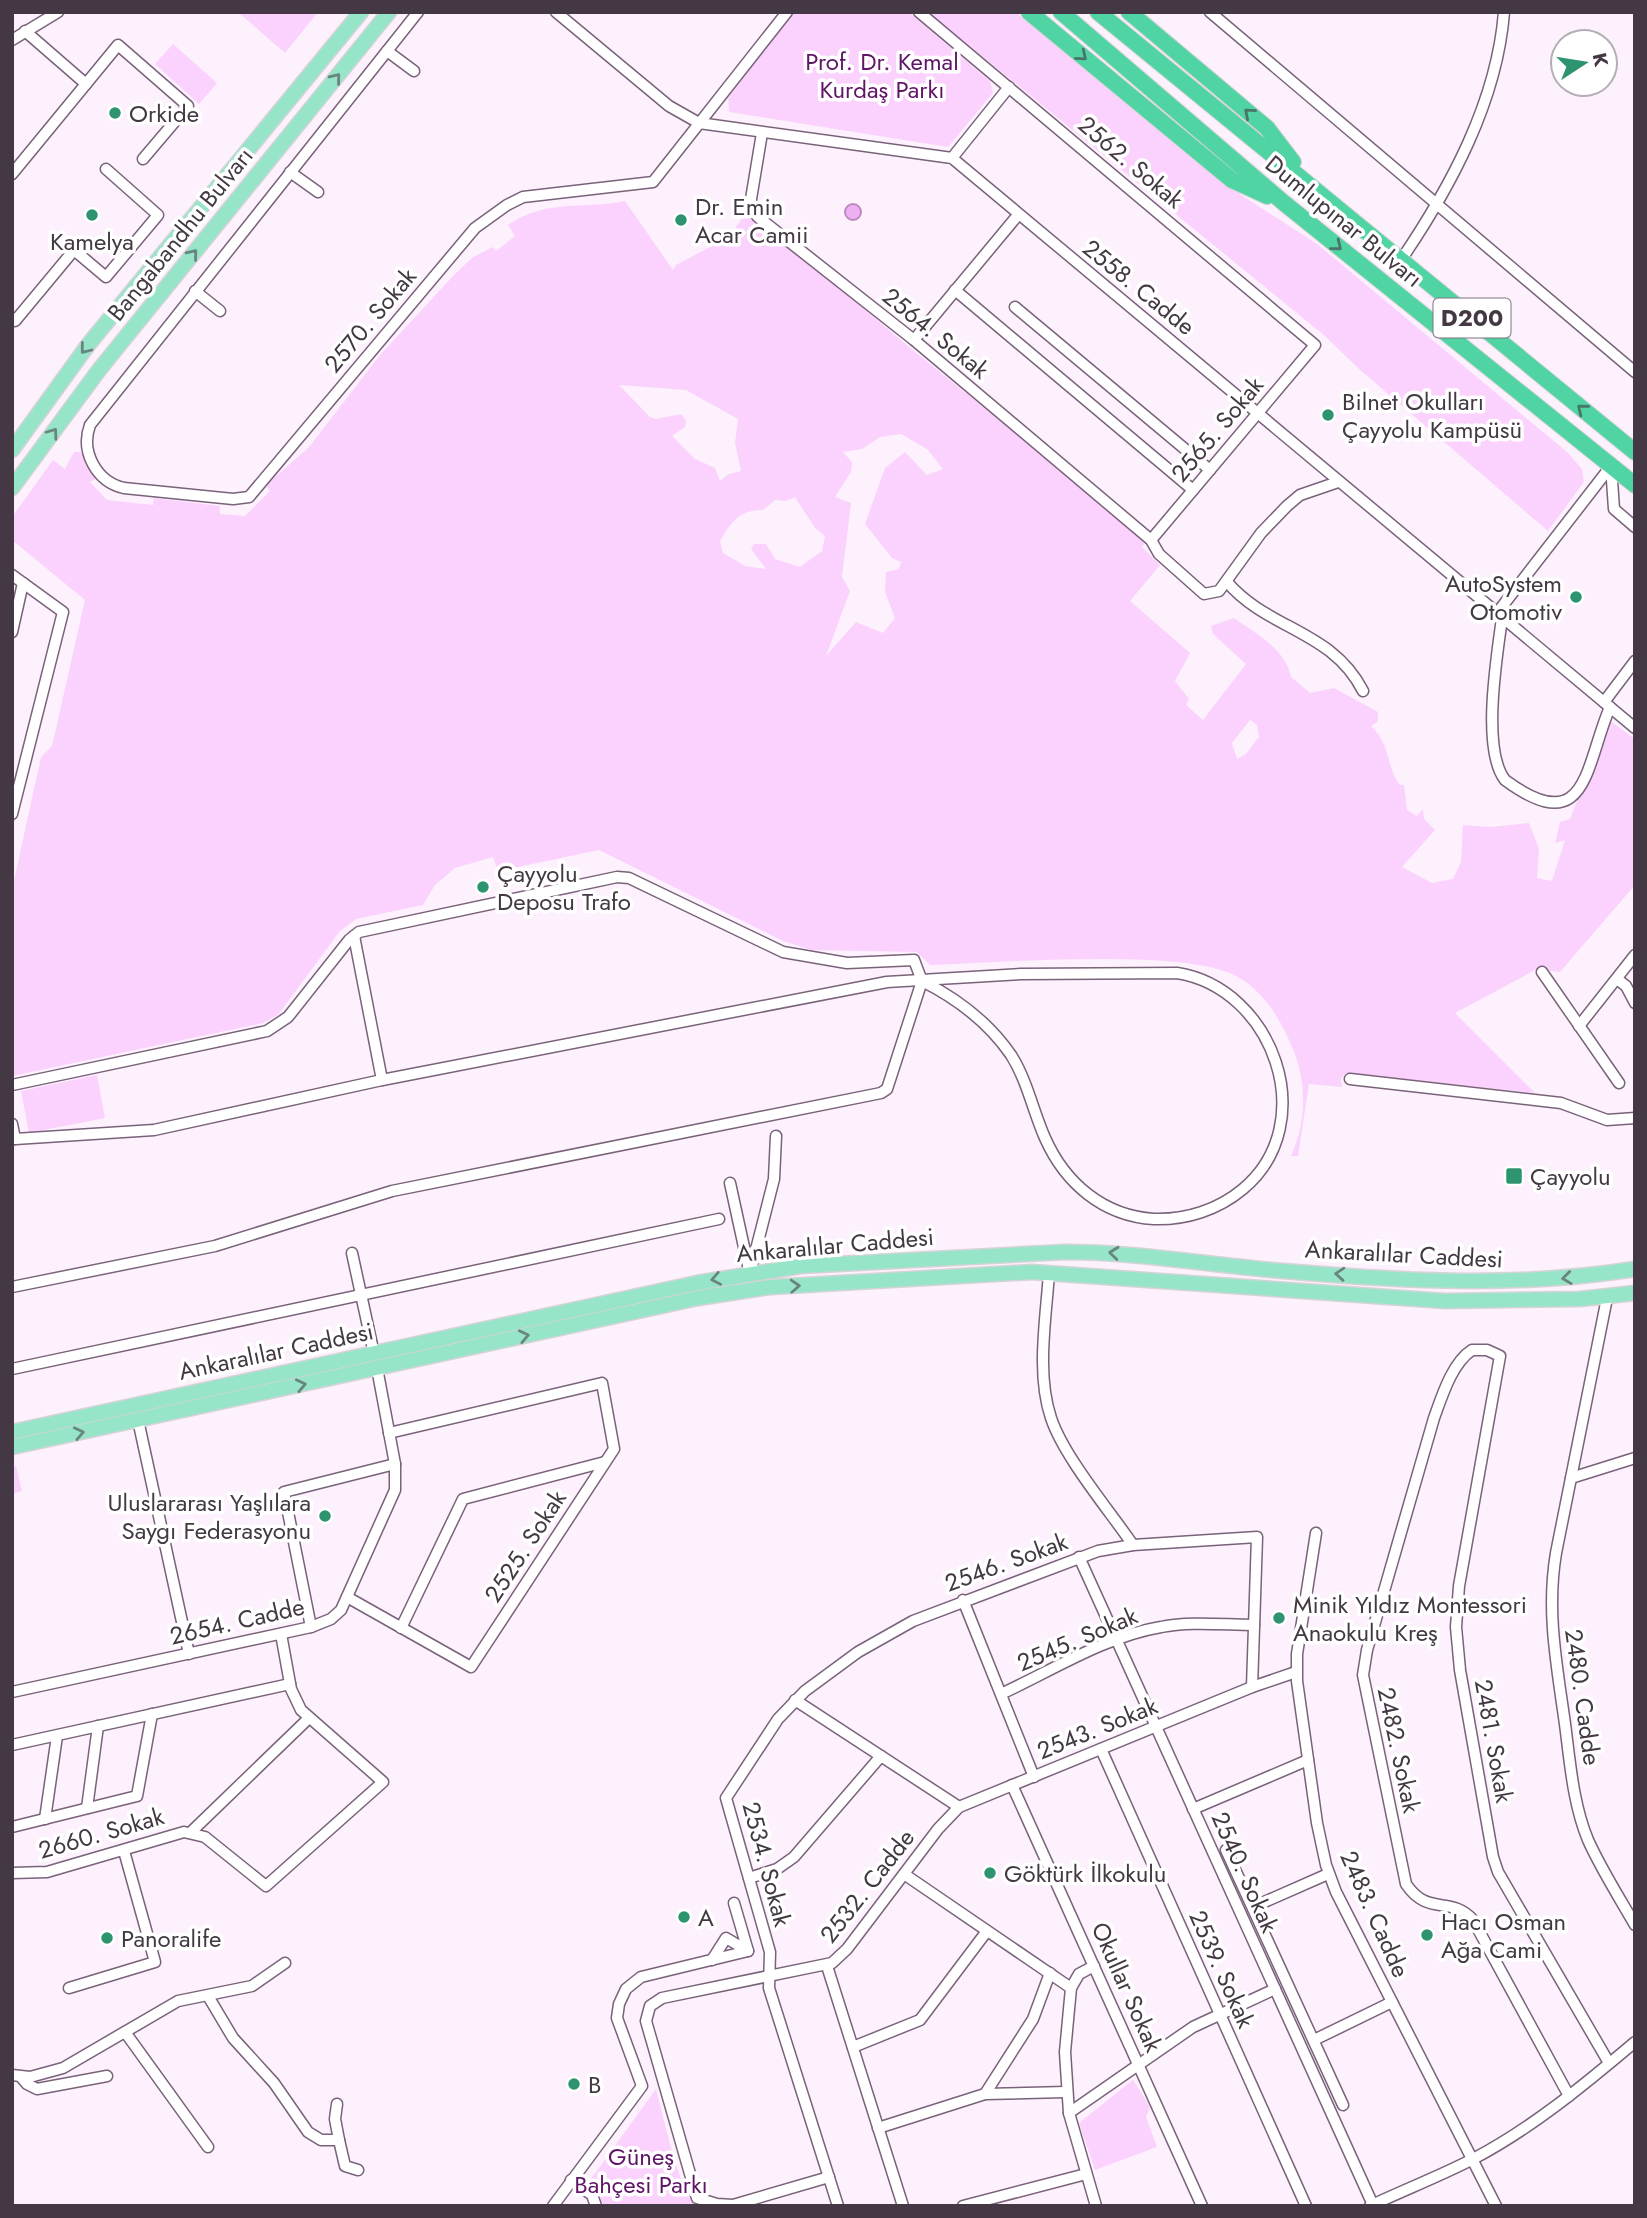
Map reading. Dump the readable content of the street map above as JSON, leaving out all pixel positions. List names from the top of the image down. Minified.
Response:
{"streets":{"highway":["Dumlupınar Bulvarı","D200"],"main road":["Bangabandhu Bulvarı","Ankaralılar Caddesi"],"street":["2562. Sokak","2558. Cadde","2570. Sokak","2564. Sokak","2565. Sokak","2525. Sokak","2546. Sokak","2654. Cadde","2545. Sokak","2480. Cadde","2543. Sokak","2481. Sokak","2482. Sokak","2660. Sokak","2534. Sokak","2540. Sokak","2532. Cadde","2483. Cadde","2539. Sokak","Okullar Sokak"]},"crossings":[["2562. Sokak","2565. Sokak"],["2558. Cadde","2565. Sokak"],["2564. Sokak","2565. Sokak"],["Ankaralılar Caddesi","2654. Cadde"],["Ankaralılar Caddesi","2480. Cadde"],["2525. Sokak","2654. Cadde"],["2546. Sokak","2545. Sokak"],["2546. Sokak","2534. Sokak"],["2546. Sokak","2540. Sokak"],["2545. Sokak","2540. Sokak"],["2543. Sokak","2540. Sokak"],["2543. Sokak","2532. Cadde"],["2543. Sokak","2483. Cadde"],["2543. Sokak","2539. Sokak"],["2543. Sokak","Okullar Sokak"],["2481. Sokak","2482. Sokak"],["2534. Sokak","2532. Cadde"]],"parks":["Prof. Dr. Kemal Kurdaş Parkı","Güneş Bahçesi Parkı"],"places":{"other":["Orkide","Kamelya","Dr. Emin Acar Camii","Bilnet Okulları Çayyolu Kampüsü","AutoSystem Otomotiv","Çayyolu Deposu Trafo","Uluslararası Yaşlılara Saygı Federasyonu","Minik Yıldız Montessori Anaokulu Kreş","Göktürk İlkokulu","A","Hacı Osman Ağa Cami","Panoralife","B"],"transit":["Çayyolu"]},"north":"right"}
